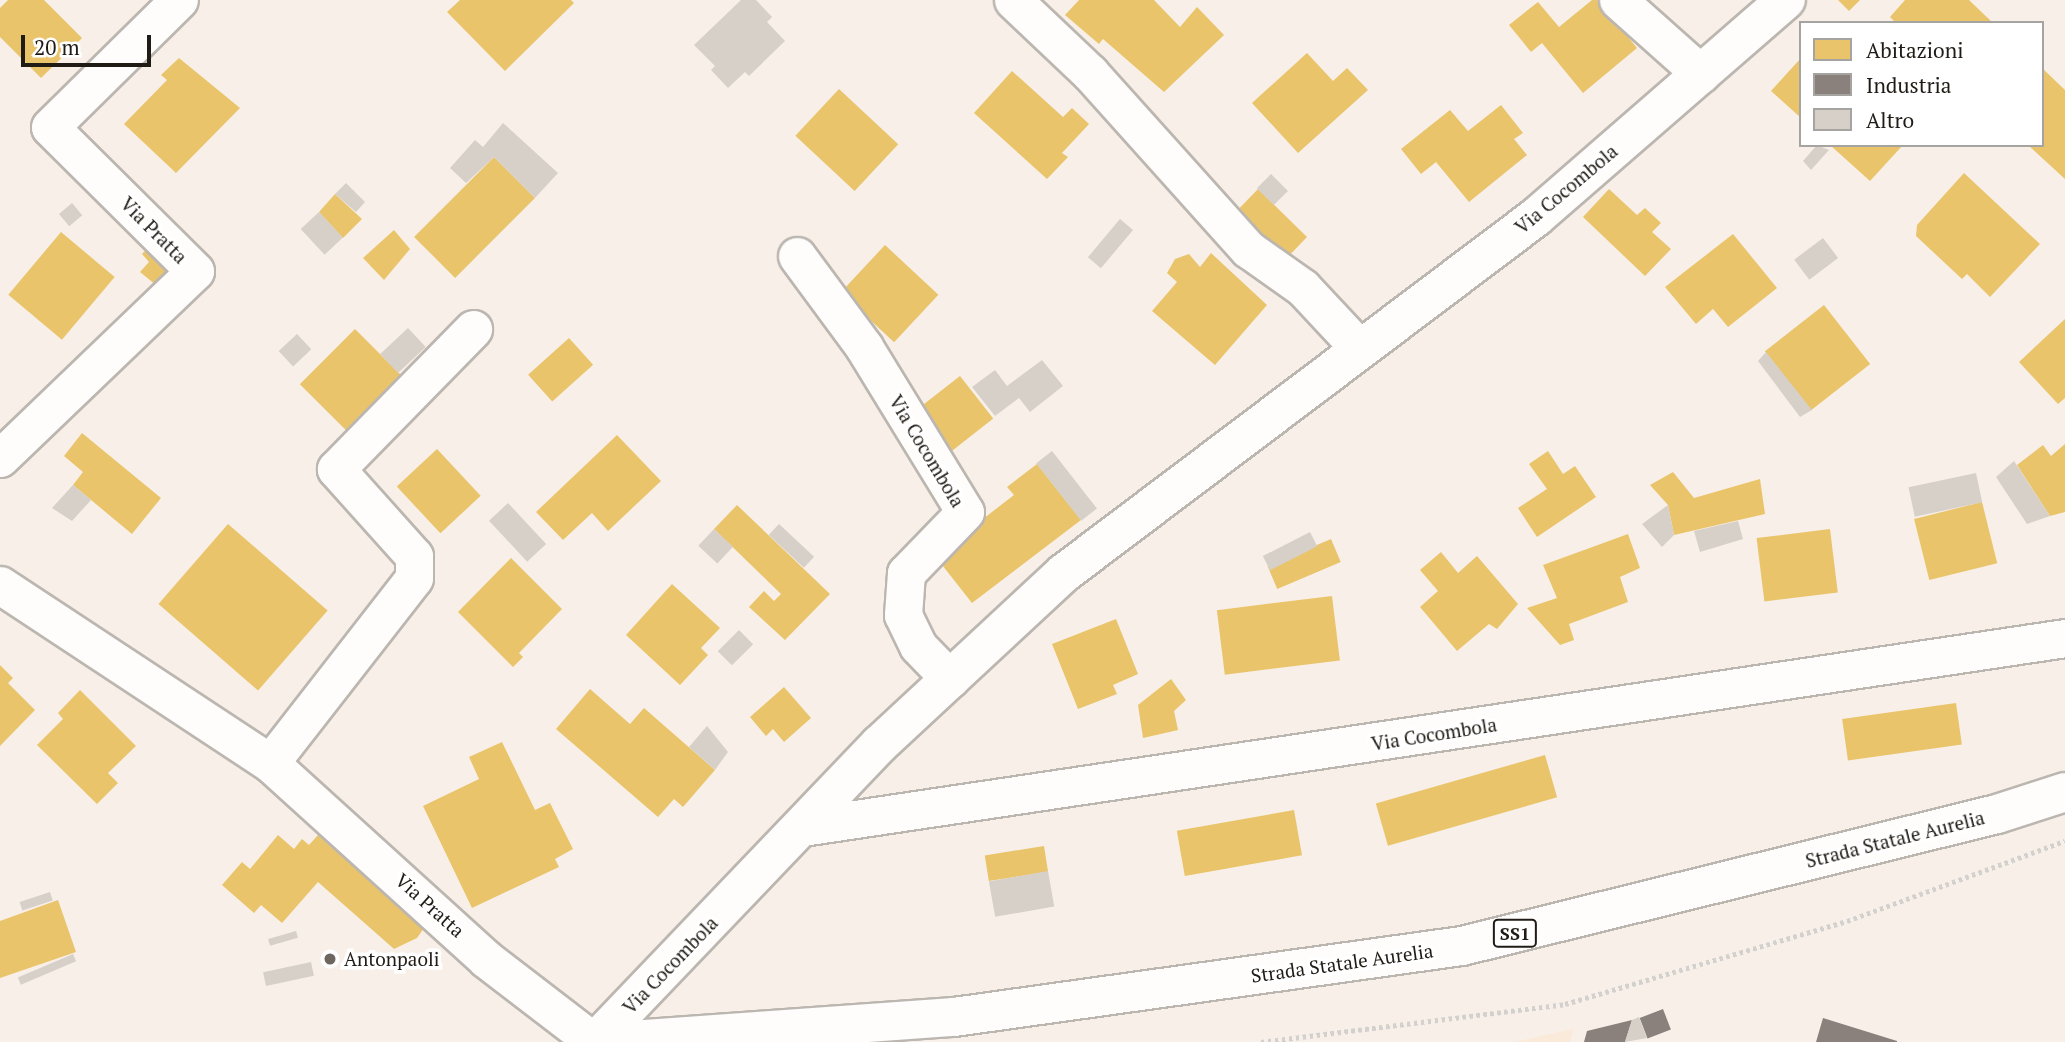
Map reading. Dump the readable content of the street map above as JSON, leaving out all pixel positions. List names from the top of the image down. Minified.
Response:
{"streets":{"street":["Via Cocombola","Via Pratta","Strada Statale Aurelia","SS1"]},"crossings":[["Via Cocombola","Via Pratta"]],"places":["Antonpaoli"],"legend":["Abitazioni","Industria","Altro"],"scale_bar":"20 m"}
